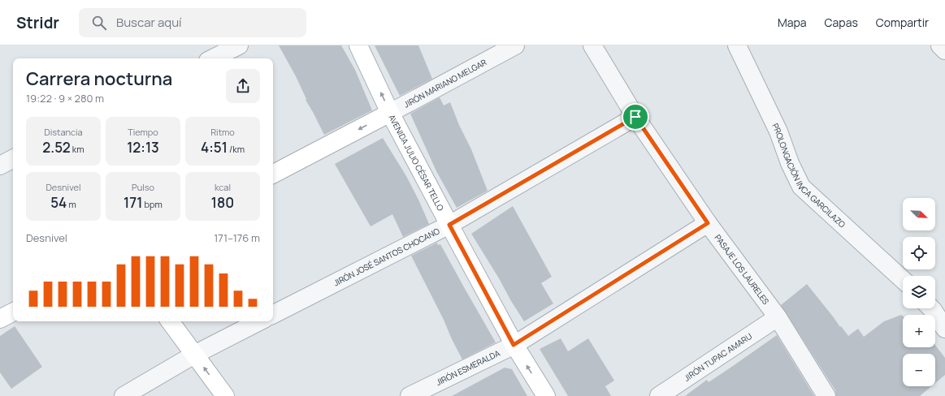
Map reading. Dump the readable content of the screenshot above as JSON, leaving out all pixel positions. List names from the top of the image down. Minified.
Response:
{"streets":{"street":["JIRÓN MARIANO MELGAR","AVENIDA JULIO CÉSAR TELLO","PROLONGACIÓN INCA GARCILAZO","JIRÓN JOSÉ SANTOS CHOCANO","PASAJE LOS LAURELES","JIRÓN TUPAC AMARU","JIRÓN ESMERALDA"]},"crossings":[["JIRÓN MARIANO MELGAR","AVENIDA JULIO CÉSAR TELLO"],["AVENIDA JULIO CÉSAR TELLO","JIRÓN JOSÉ SANTOS CHOCANO"],["AVENIDA JULIO CÉSAR TELLO","JIRÓN ESMERALDA"],["JIRÓN JOSÉ SANTOS CHOCANO","PASAJE LOS LAURELES"],["PASAJE LOS LAURELES","JIRÓN TUPAC AMARU"],["PASAJE LOS LAURELES","JIRÓN ESMERALDA"]],"one_way":["JIRÓN MARIANO MELGAR"],"north":"bottom right","page":{"header":"Stridr","search":"Buscar aquí","nav":["Mapa","Capas","Compartir"],"heading":["Carrera nocturna","19:22 · 9 × 280 m"],"stats":[["Distancia","2.52 km"],["Tiempo","12:13"],["Ritmo","4:51 /km"],["Desnivel","54 m"],["Pulso","171 bpm"],["kcal","180"]],"map_buttons":["+","−"],"chart":["Desnivel","171–176 m"]}}
